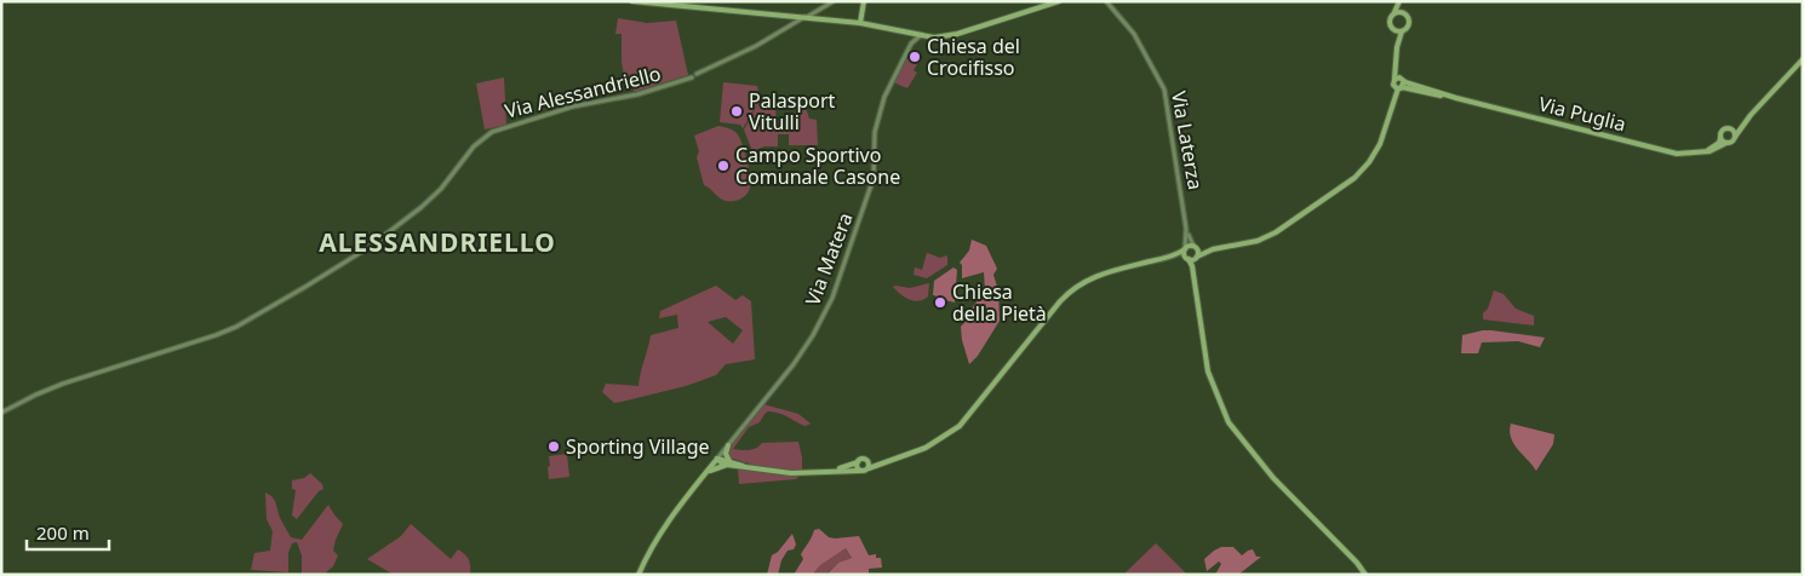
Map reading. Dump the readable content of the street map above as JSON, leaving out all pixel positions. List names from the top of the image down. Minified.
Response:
{"streets":{"main road":["Via Puglia"],"street":["Via Alessandriello","Via Laterza","Via Matera"]},"districts":["ALESSANDRIELLO"],"places":["Chiesa del Crocifisso","Palasport Vitulli","Campo Sportivo Comunale Casone","Chiesa della Pietà","Sporting Village"],"scale_bar":"200 m"}
